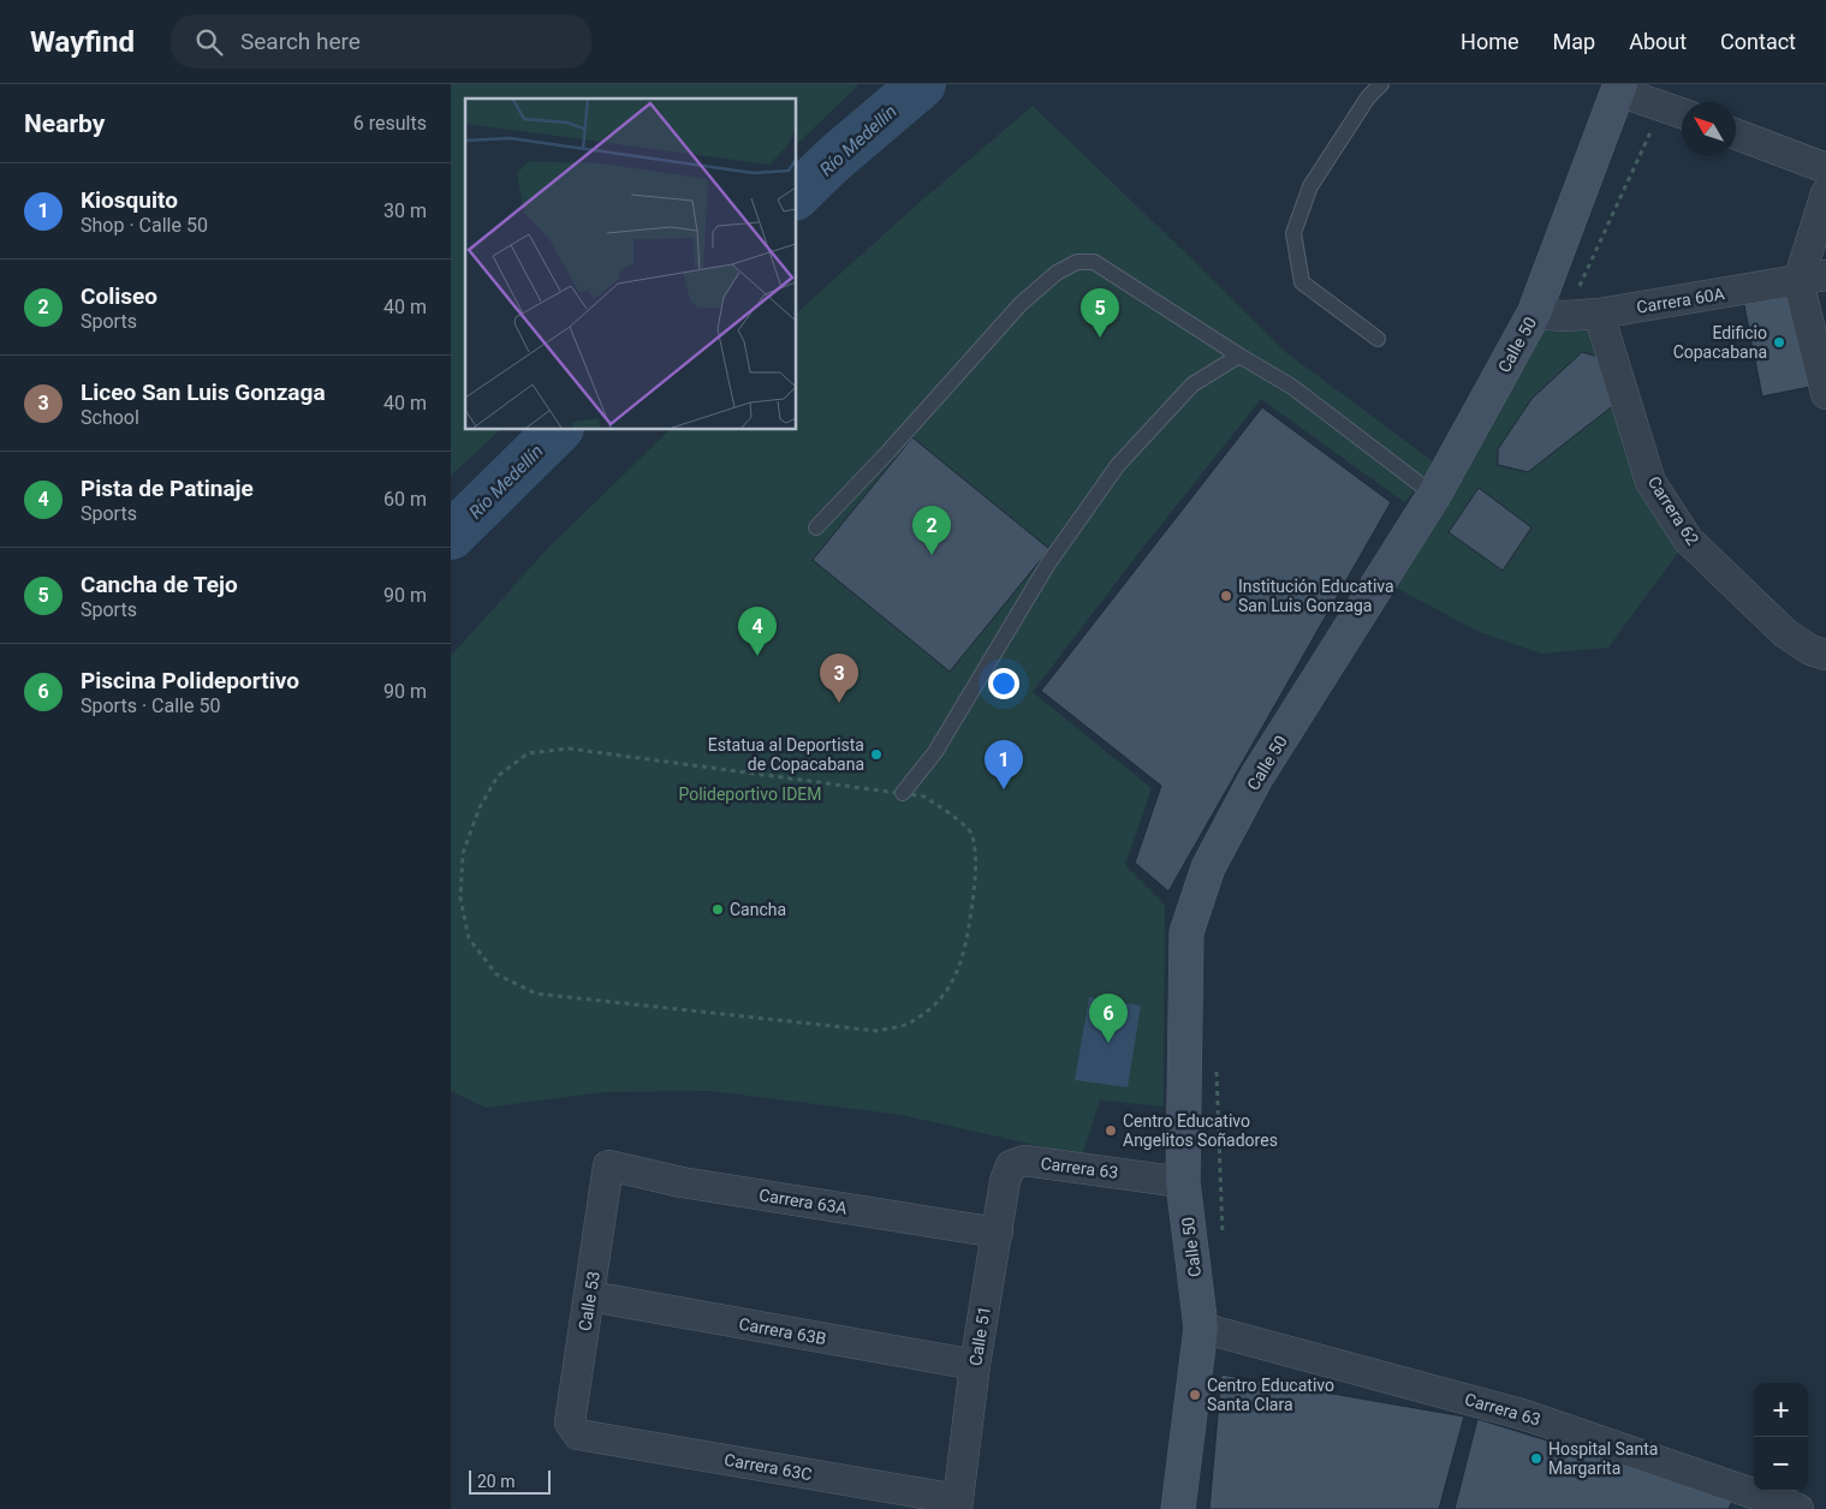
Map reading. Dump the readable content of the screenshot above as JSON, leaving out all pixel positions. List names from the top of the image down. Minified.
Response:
{"streets":{"main road":["Calle 50"],"street":["Carrera 60A","Carrera 62","Carrera 63","Carrera 63A","Calle 53","Carrera 63B","Calle 51","Carrera 63C"]},"crossings":[["Carrera 60A","Calle 50"],["Carrera 60A","Carrera 62"],["Calle 50","Carrera 63"],["Carrera 63","Calle 51"],["Carrera 63A","Calle 53"],["Carrera 63A","Calle 51"],["Calle 53","Carrera 63B"],["Calle 53","Carrera 63C"],["Carrera 63B","Calle 51"],["Calle 51","Carrera 63C"]],"water":["Río Medellín"],"parks":["Polideportivo IDEM"],"places":["Edificio Copacabana","Institución Educativa San Luis Gonzaga","Estatua al Deportista de Copacabana","Cancha","Centro Educativo Angelitos Soñadores","Centro Educativo Santa Clara","Hospital Santa Margarita"],"scale_bar":"20 m","north":"top left","page":{"header":"Wayfind","search":"Search here","nav":["Home","Map","About","Contact"],"heading":["Nearby","6 results"],"list":[{"mark":"1","name":"Kiosquito","note":"Shop · Calle 50","value":"30 m"},{"mark":"2","name":"Coliseo","note":"Sports","value":"40 m"},{"mark":"3","name":"Liceo San Luis Gonzaga","note":"School","value":"40 m"},{"mark":"4","name":"Pista de Patinaje","note":"Sports","value":"60 m"},{"mark":"5","name":"Cancha de Tejo","note":"Sports","value":"90 m"},{"mark":"6","name":"Piscina Polideportivo","note":"Sports · Calle 50","value":"90 m"}],"pins":["5","2","4","3","1","6"],"map_buttons":["+","−"],"scale":"20 m"}}
